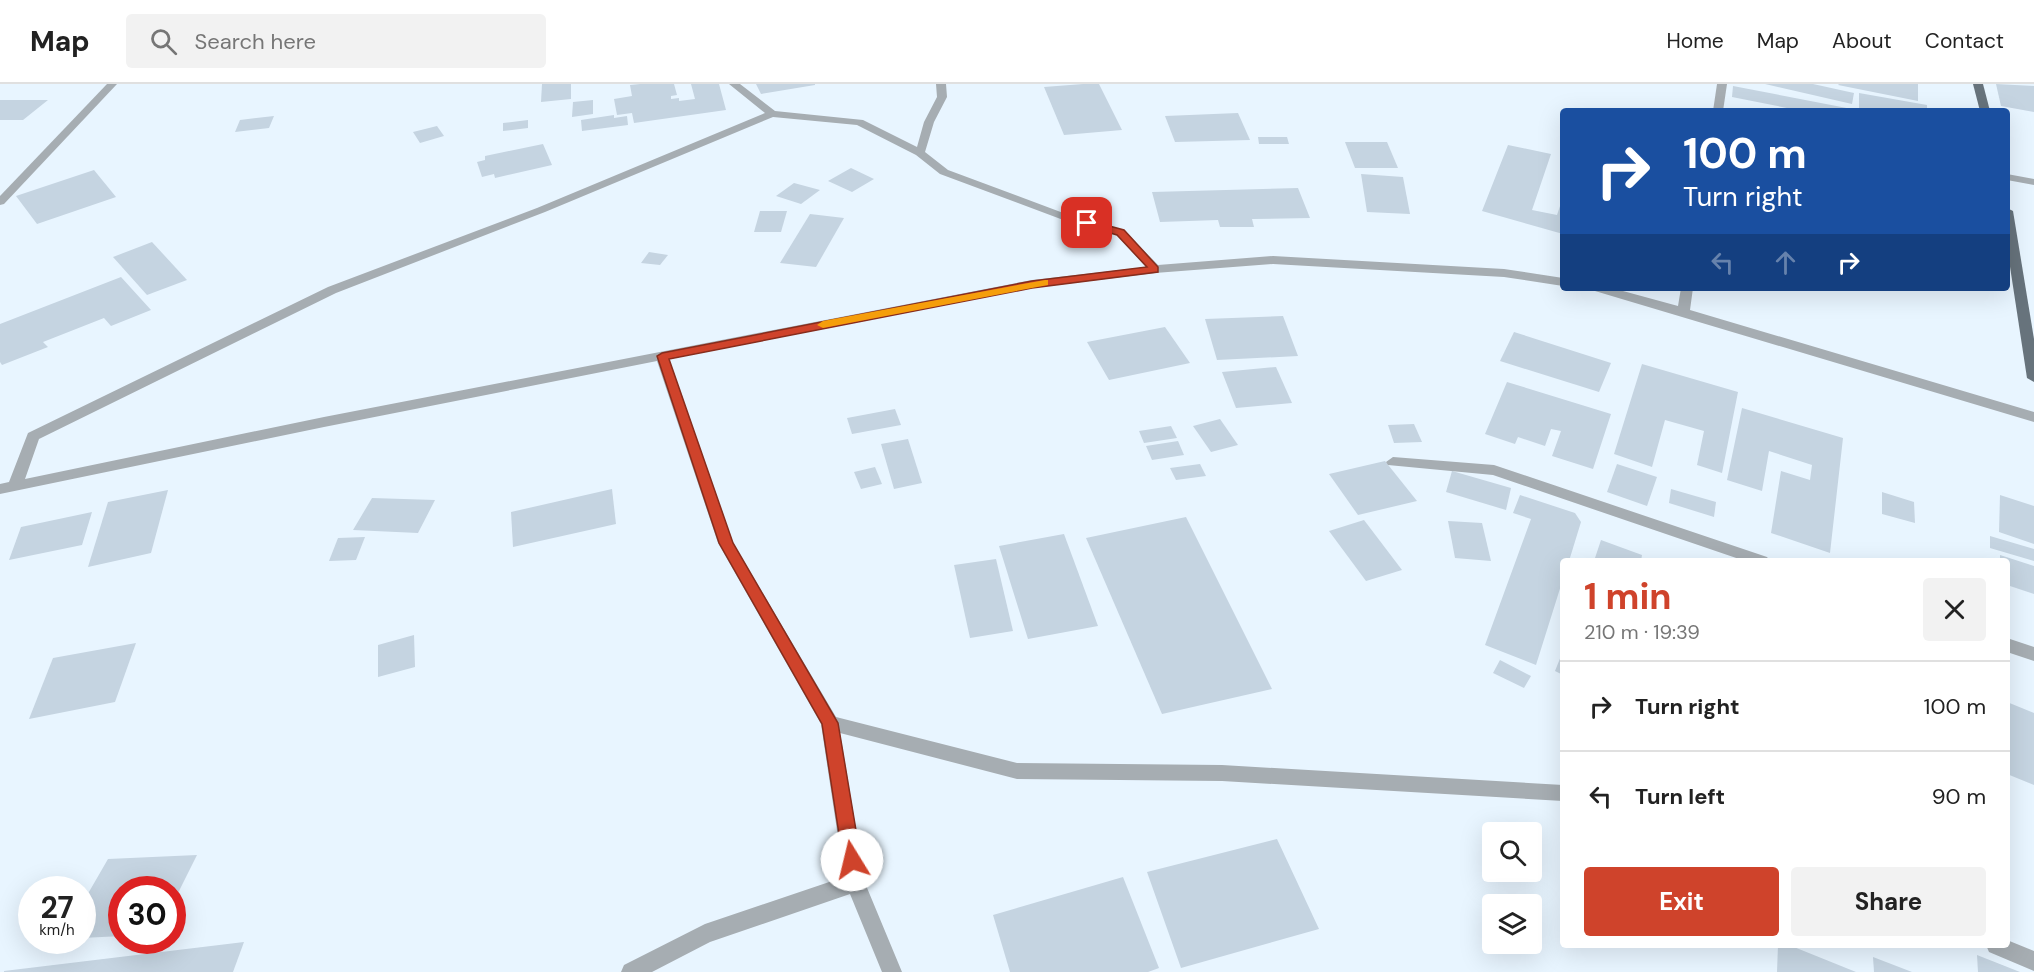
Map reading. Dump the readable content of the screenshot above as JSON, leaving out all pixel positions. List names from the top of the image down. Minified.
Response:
{"page":{"header":"Map","search":"Search here","nav":["Home","Map","About","Contact"],"turn":["100 m","Turn right"],"heading":["1 min","210 m · 19:39"],"list":[{"name":"Turn right","value":"100 m"},{"name":"Turn left","value":"90 m"}],"buttons":["Exit","Share"],"speed":"27 km/h","limit":"30"}}
